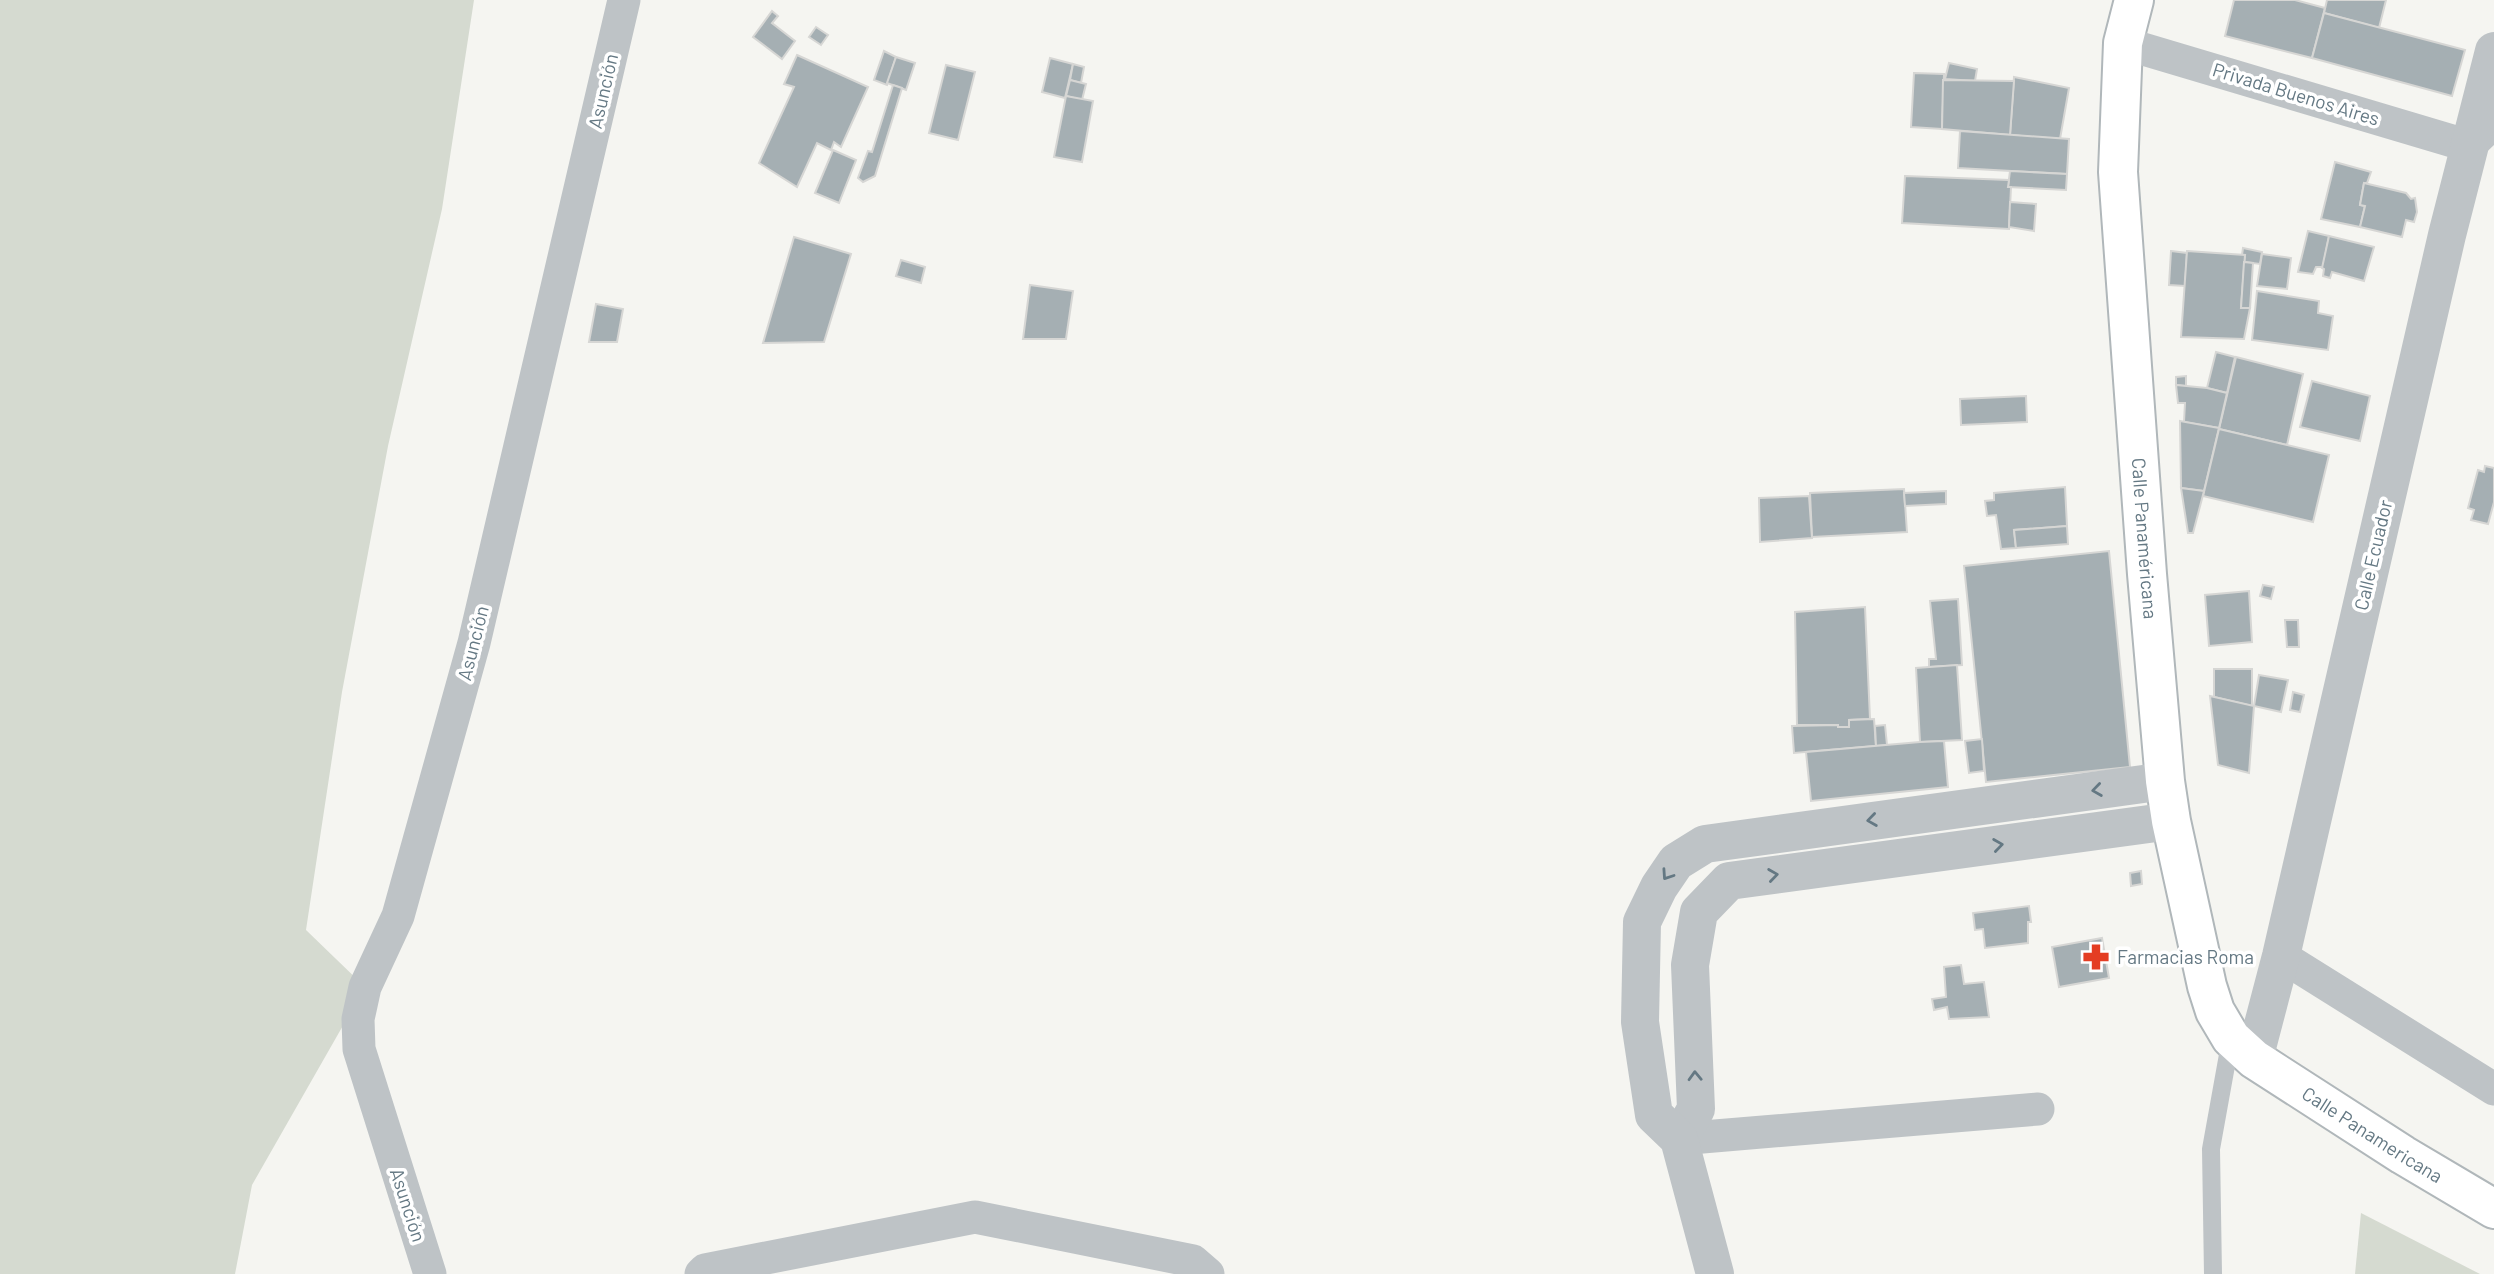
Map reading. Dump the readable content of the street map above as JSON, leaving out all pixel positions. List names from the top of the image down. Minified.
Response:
{"streets":{"main road":["Calle Panaméricana","Calle Panamericana"],"street":["Asunción","Privada Buenos Aires","Calle Ecuador"]},"crossings":[["Privada Buenos Aires","Calle Panaméricana"],["Privada Buenos Aires","Calle Ecuador"],["Calle Panaméricana","Calle Ecuador"],["Calle Panaméricana","Calle Panamericana"],["Calle Ecuador","Calle Panamericana"]],"places":{"pharmacy":["Farmacias Roma"]}}
